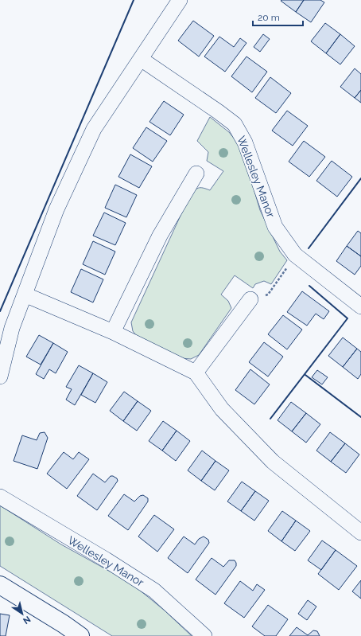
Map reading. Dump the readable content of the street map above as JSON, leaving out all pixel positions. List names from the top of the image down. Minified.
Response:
{"streets":{"street":["Wellesley Manor"]},"scale_bar":"20 m","north":"bottom right"}
